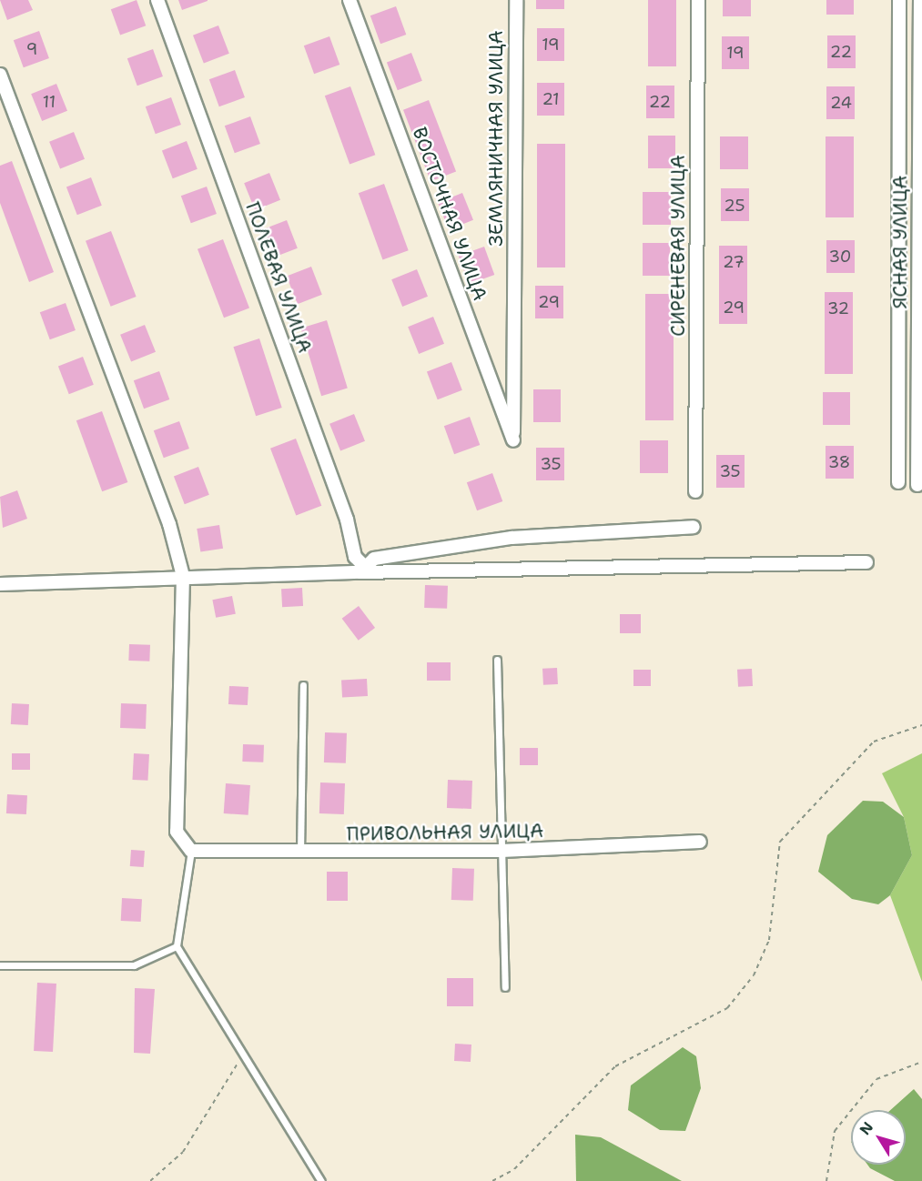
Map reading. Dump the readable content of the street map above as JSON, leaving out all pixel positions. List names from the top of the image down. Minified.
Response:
{"streets":{"street":["ЗЕМЛЯНИЧНАЯ УЛИЦА","ВОСТОЧНАЯ УЛИЦА","ЯСНАЯ УЛИЦА","СИРЕНЕВАЯ УЛИЦА","ПОЛЕВАЯ УЛИЦА","ПРИВОЛЬНАЯ УЛИЦА"]},"crossings":[["ЗЕМЛЯНИЧНАЯ УЛИЦА","ВОСТОЧНАЯ УЛИЦА"]],"house_numbers":["19","9","22","19","21","11","22","24","25","30","27","29","29","32","38","35","35"],"north":"top left"}
